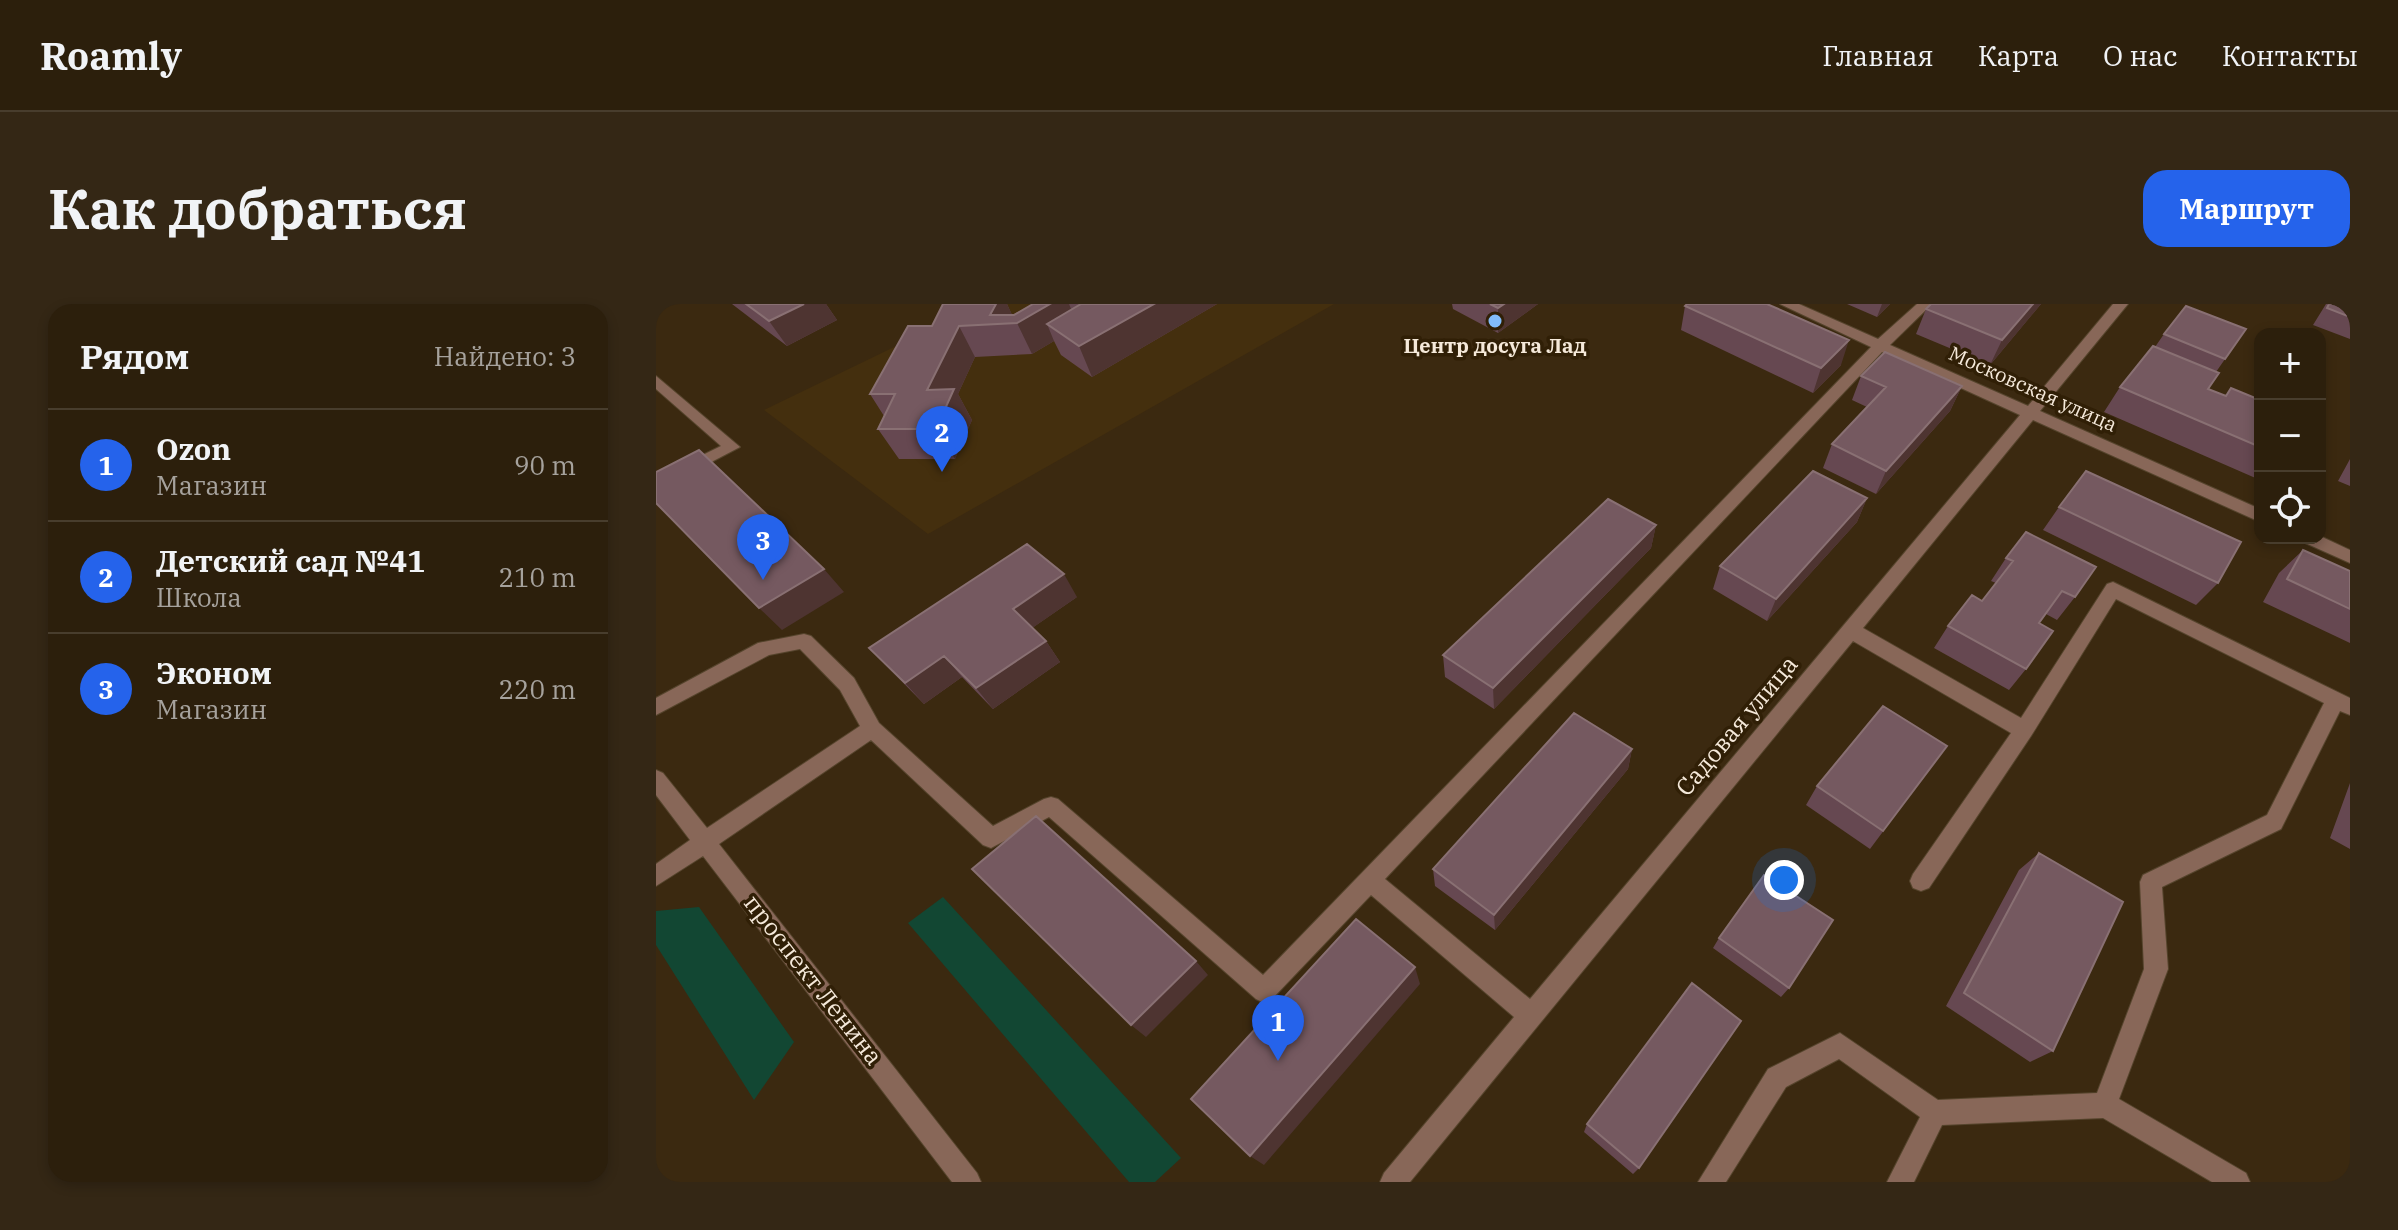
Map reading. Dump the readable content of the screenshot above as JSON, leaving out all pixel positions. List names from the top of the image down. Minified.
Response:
{"streets":{"street":["Московская улица","Садовая улица","проспект Ленина"]},"crossings":[["Московская улица","Садовая улица"]],"places":["Центр досуга Лад"],"page":{"header":"Roamly","nav":["Главная","Карта","О нас","Контакты"],"buttons":"Маршрут","title":"Как добраться","heading":["Рядом","Найдено: 3"],"map_buttons":["+","−"],"pins":["2","3","1"],"list":[{"mark":"1","name":"Ozon","note":"Магазин","value":"90 m"},{"mark":"2","name":"Детский сад №41","note":"Школа","value":"210 m"},{"mark":"3","name":"Эконом","note":"Магазин","value":"220 m"}]}}
